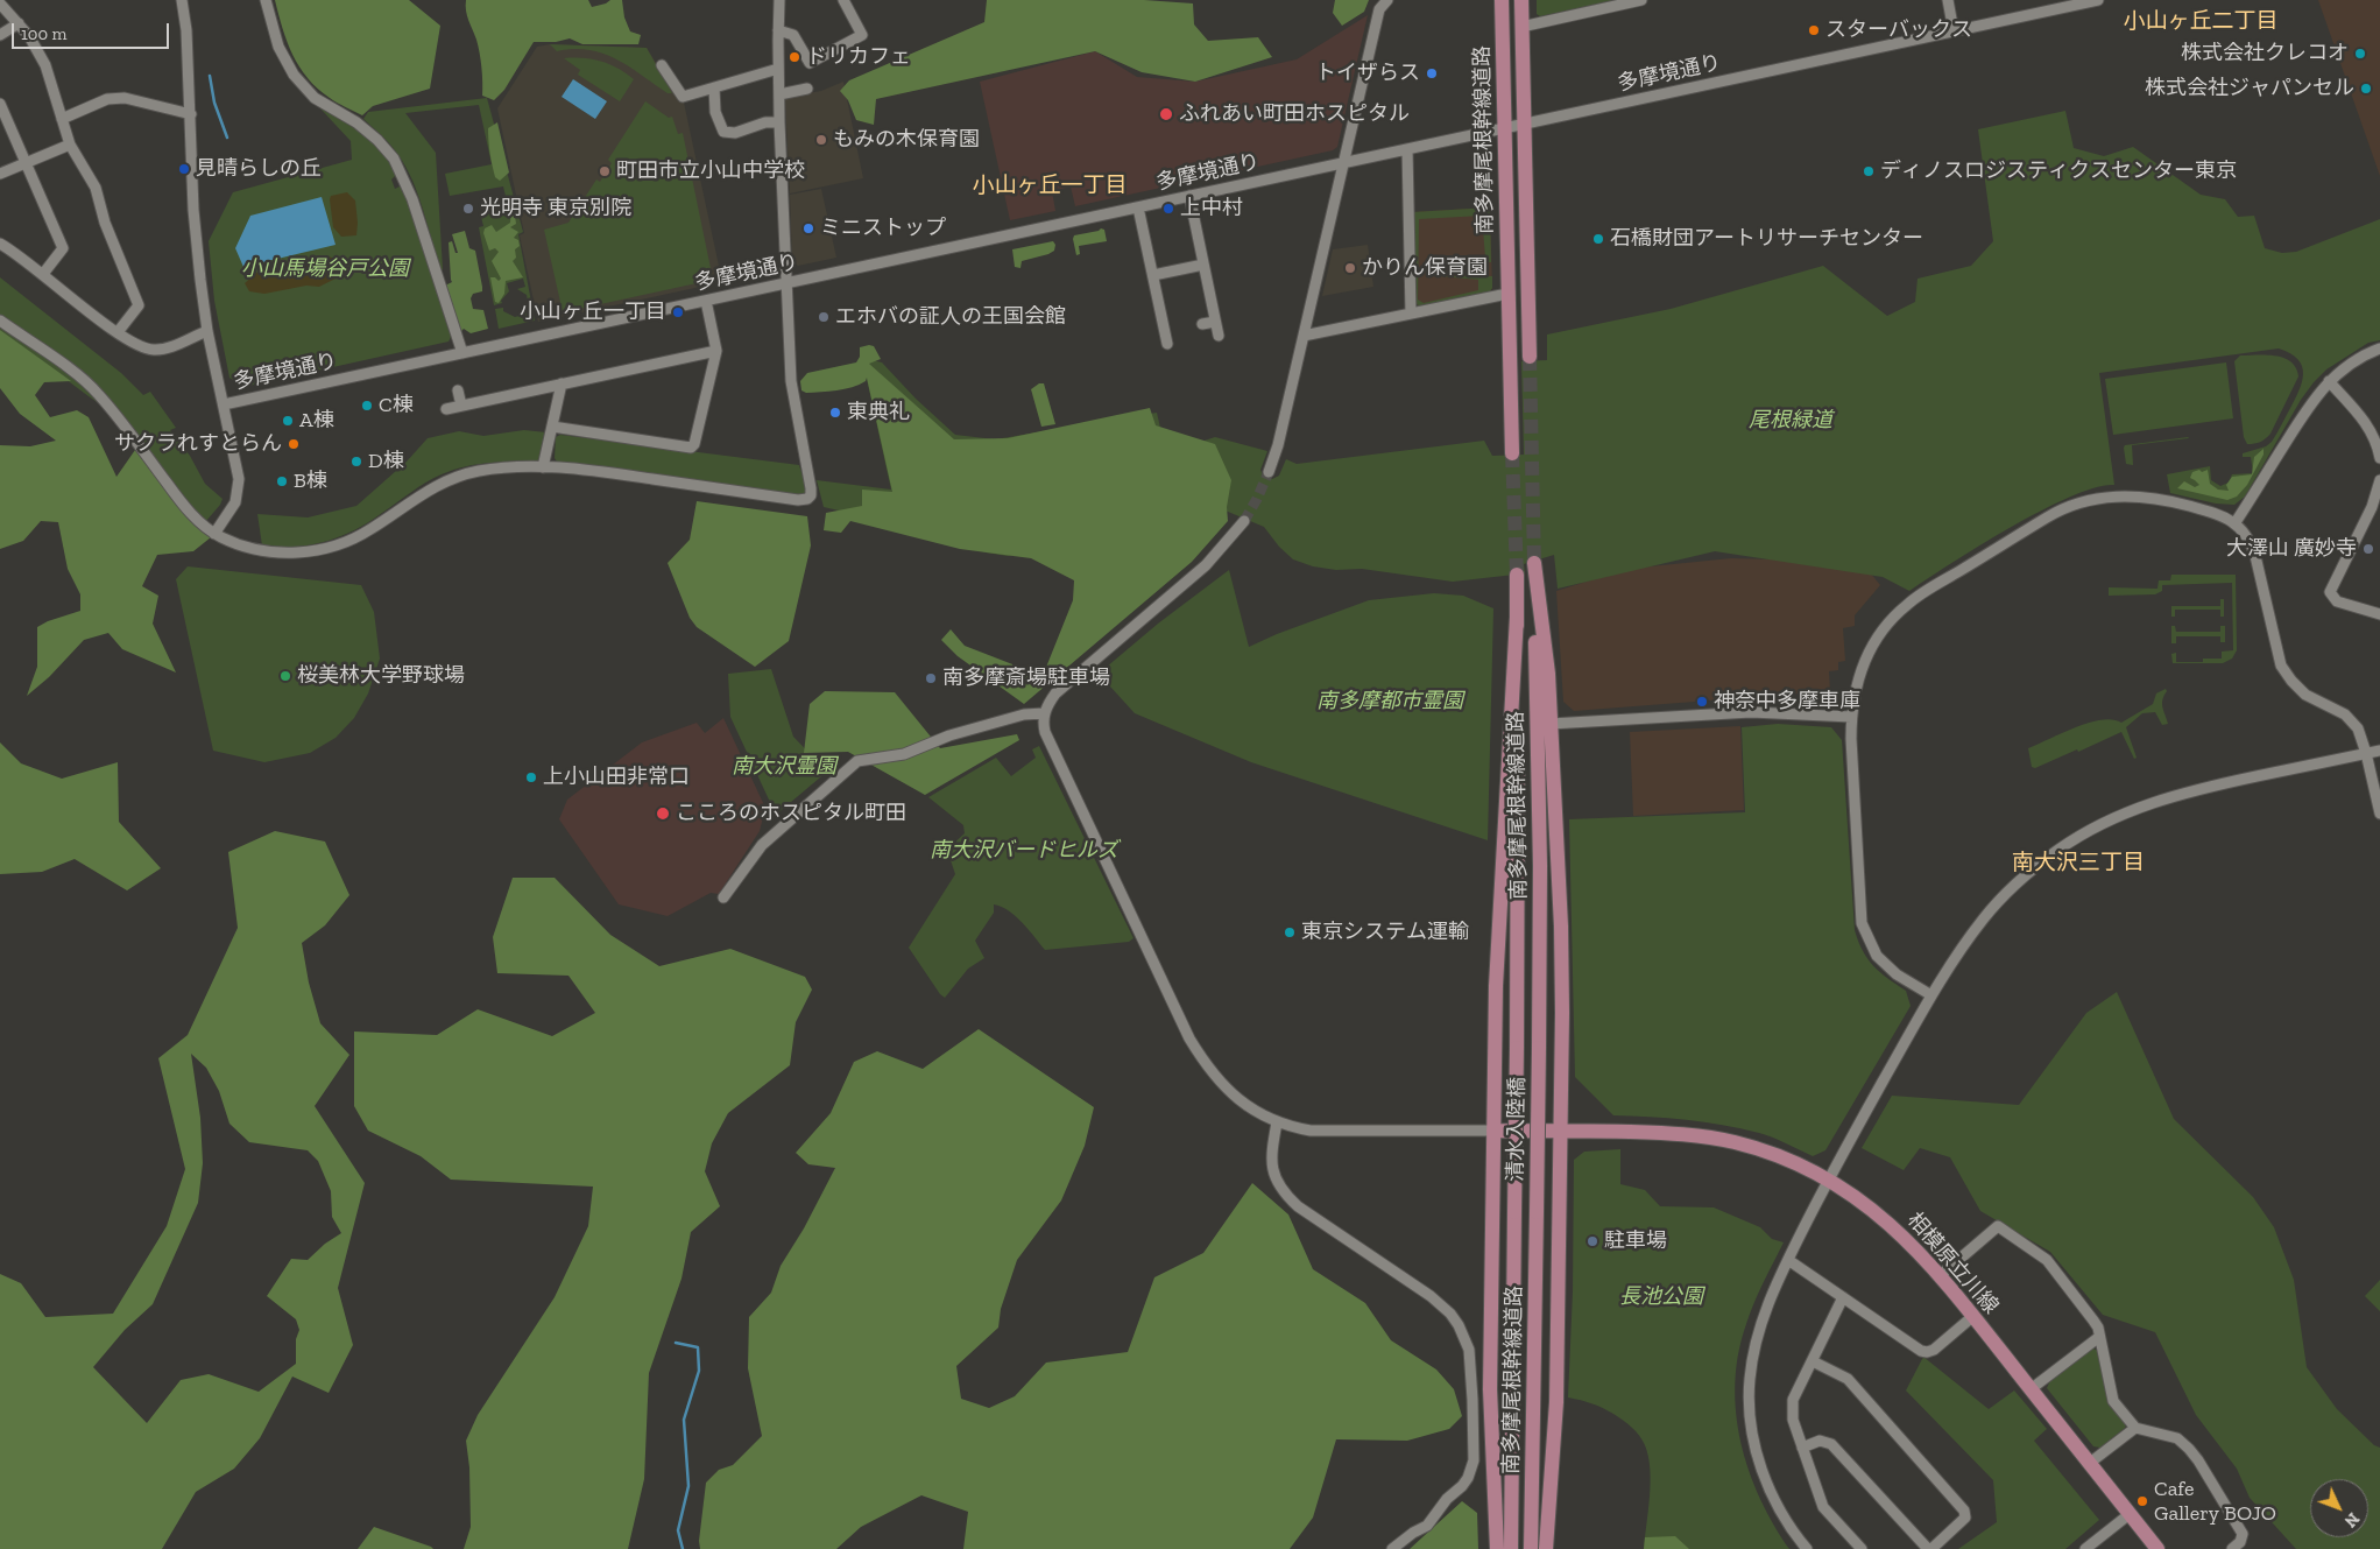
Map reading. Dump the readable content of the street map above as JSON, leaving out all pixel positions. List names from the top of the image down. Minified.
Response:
{"streets":{"main road":["南多摩尾根幹線道路","清水入陸橋","相模原立川線"],"street":["多摩境通り"]},"crossings":[["多摩境通り","南多摩尾根幹線道路"],["南多摩尾根幹線道路","清水入陸橋"]],"districts":["小山ヶ丘二丁目","小山ヶ丘一丁目","南大沢三丁目"],"parks":["小山馬場谷戸公園","尾根緑道","南多摩都市霊園","南大沢霊園","南大沢バードヒルズ","長池公園"],"places":["スターバックス","株式会社クレコオ","ドリカフェ","トイザらス","株式会社ジャパンセル","ふれあい町田ホスピタル","もみの木保育園","見晴らしの丘","町田市立小山中学校","ディノスロジスティクスセンター東京","光明寺 東京別院","上中村","ミニストップ","石橋財団アートリサーチセンター","かりん保育園","小山ヶ丘一丁目","エホバの証人の王国会館","C棟","東典礼","A棟","サクラれすとらん","D棟","B棟","大澤山 廣妙寺","桜美林大学野球場","南多摩斎場駐車場","神奈中多摩車庫","上小山田非常口","こころのホスピタル町田","東京システム運輸","駐車場","Cafe Gallery BOJO"],"scale_bar":"100 m","north":"bottom right"}
